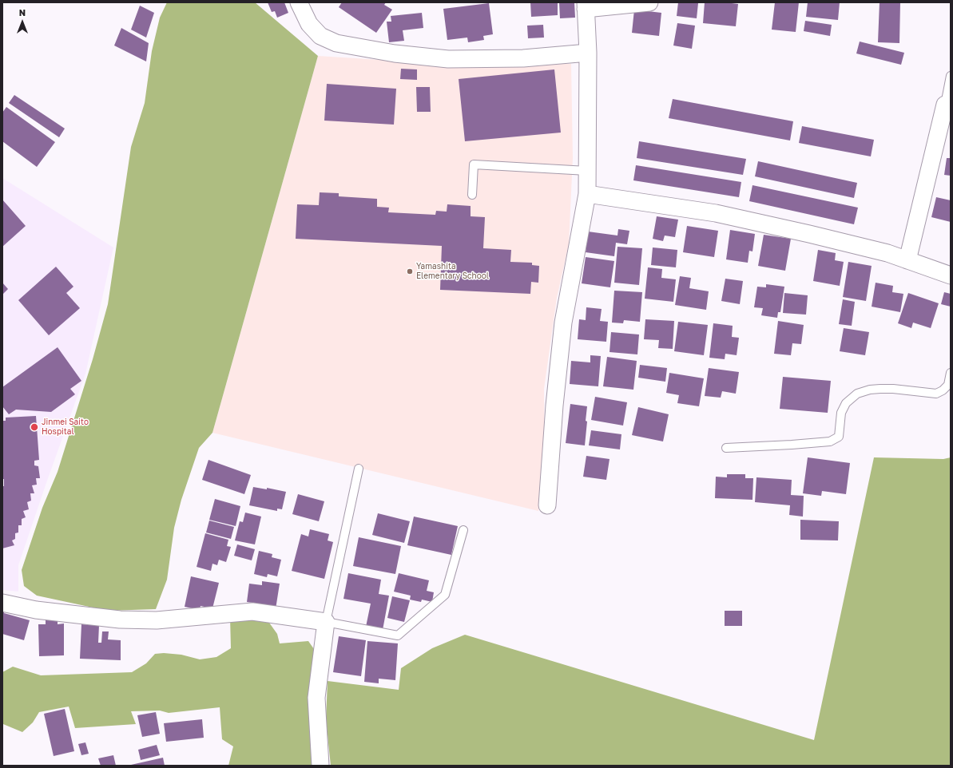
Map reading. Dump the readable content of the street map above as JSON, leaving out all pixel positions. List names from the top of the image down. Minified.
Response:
{"places":["Yamashita Elementary School","Jinmei Saito Hospital"],"north":"top"}
